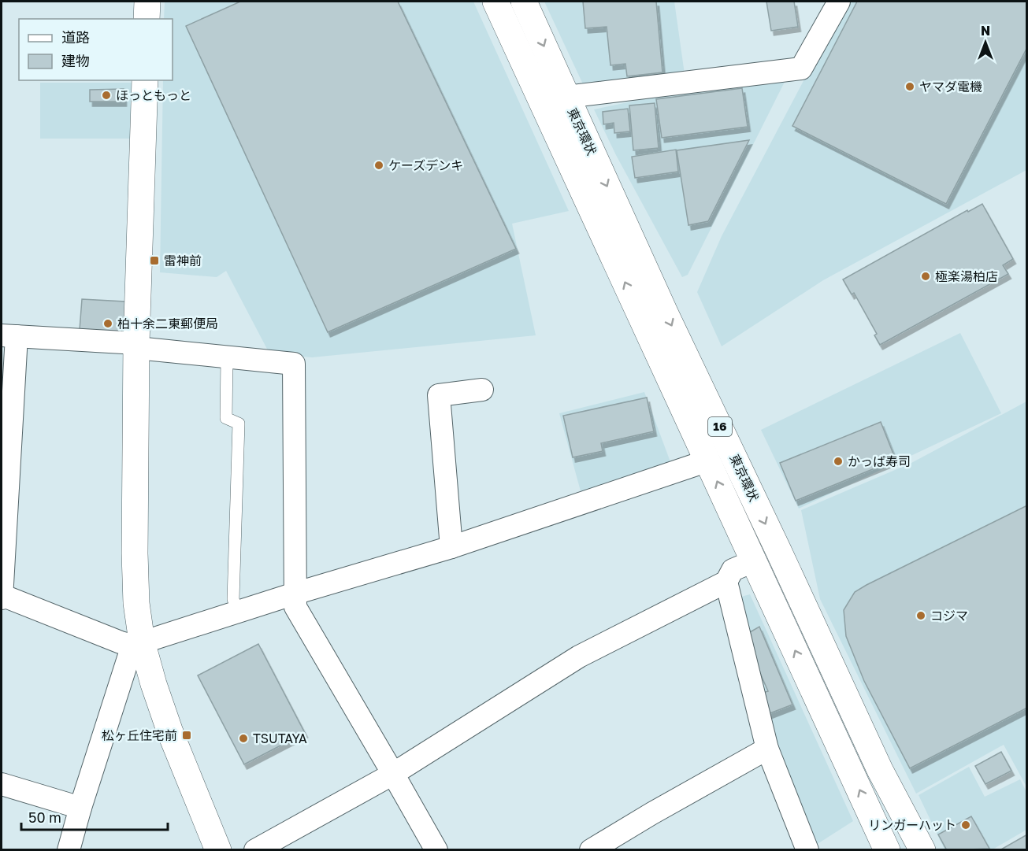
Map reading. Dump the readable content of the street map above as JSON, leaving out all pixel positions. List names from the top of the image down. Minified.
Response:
{"streets":{"main road":["東京環状","16"]},"places":{"other":["ヤマダ電機","ほっともっと","ケーズデンキ","極楽湯柏店","柏十余二東郵便局","かっぱ寿司","コジマ","TSUTAYA","リンガーハット"],"transit":["雷神前","松ヶ丘住宅前"]},"legend":["道路","建物"],"scale_bar":"50 m","north":"top"}
